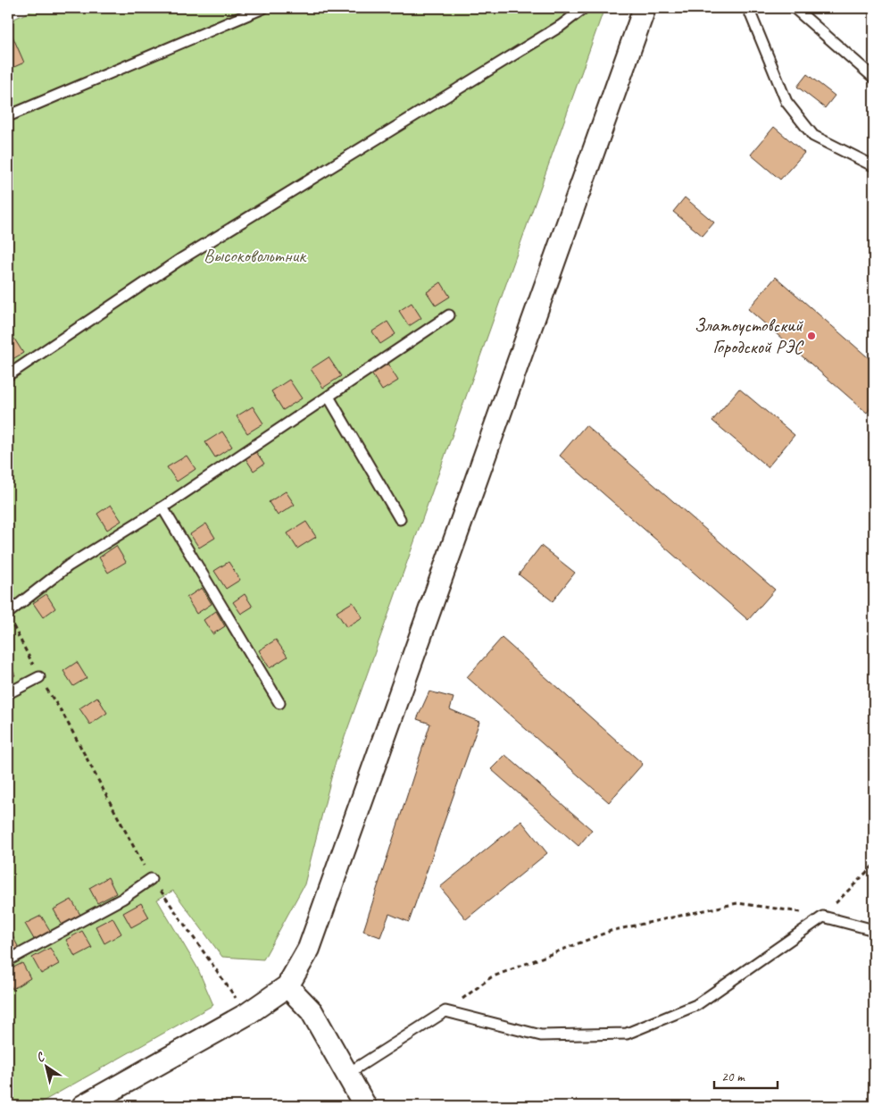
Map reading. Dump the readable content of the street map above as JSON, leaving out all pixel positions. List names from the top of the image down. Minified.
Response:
{"parks":["Высоковольтник"],"places":["Златоустовский Городской РЭС"],"scale_bar":"20 m","north":"top left"}
